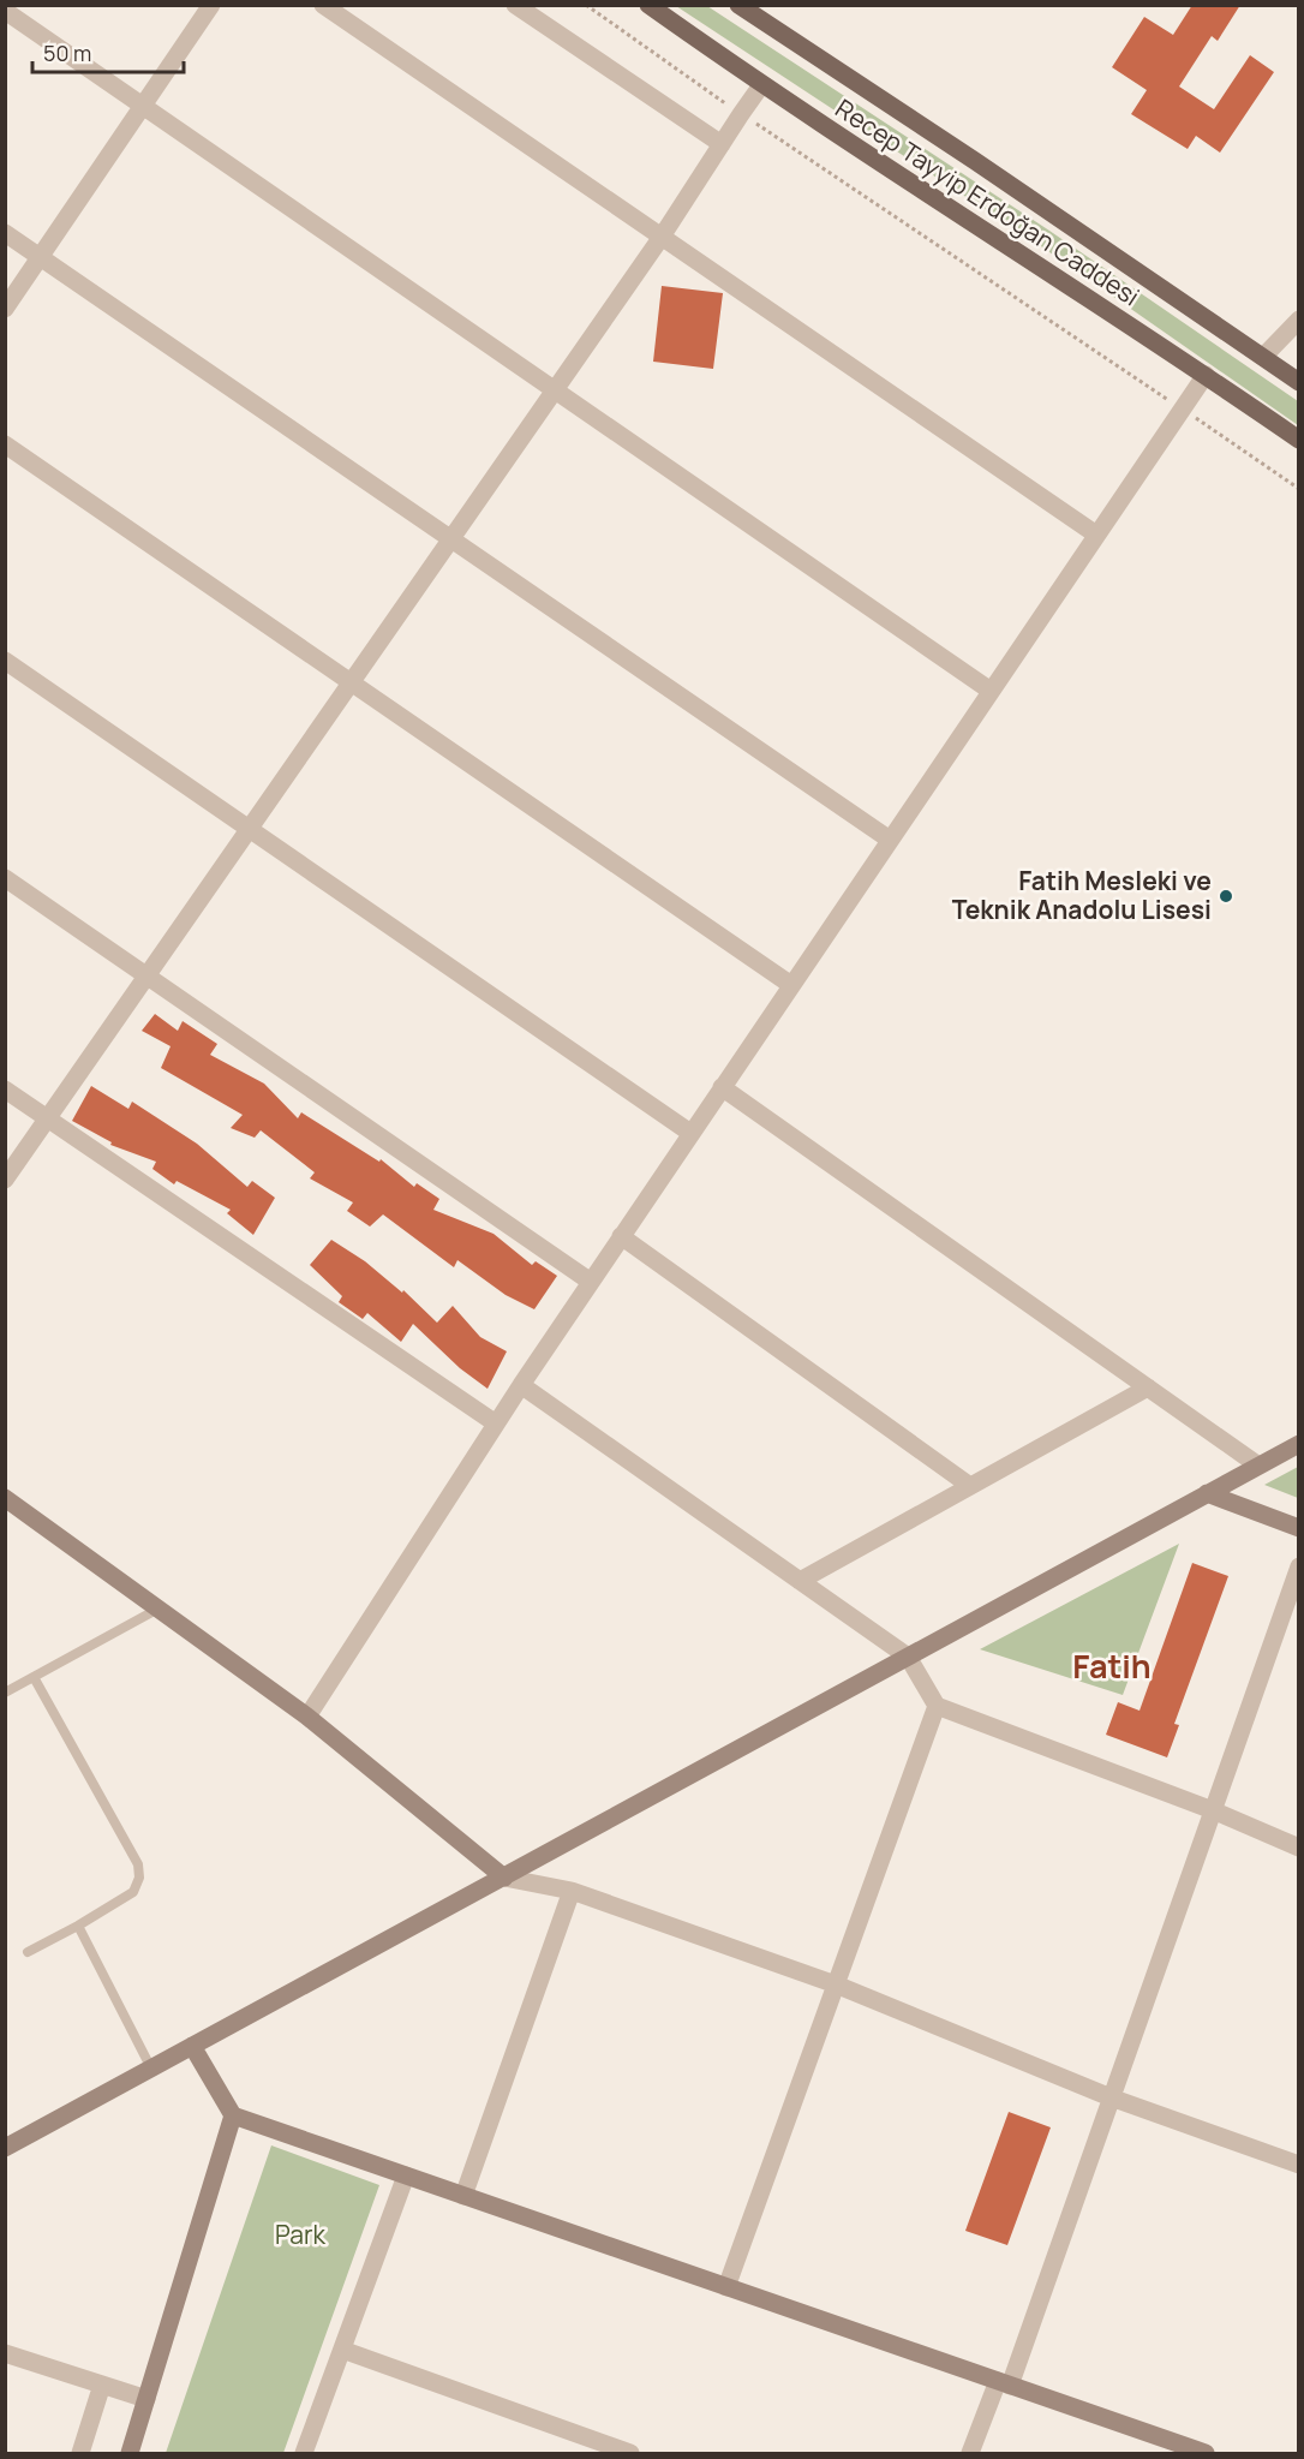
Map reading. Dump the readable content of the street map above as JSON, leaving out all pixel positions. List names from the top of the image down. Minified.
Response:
{"streets":{"main road":["Recep Tayyip Erdoğan Caddesi"]},"districts":["Fatih"],"parks":["Park"],"places":["Fatih Mesleki ve Teknik Anadolu Lisesi"],"scale_bar":"50 m"}
